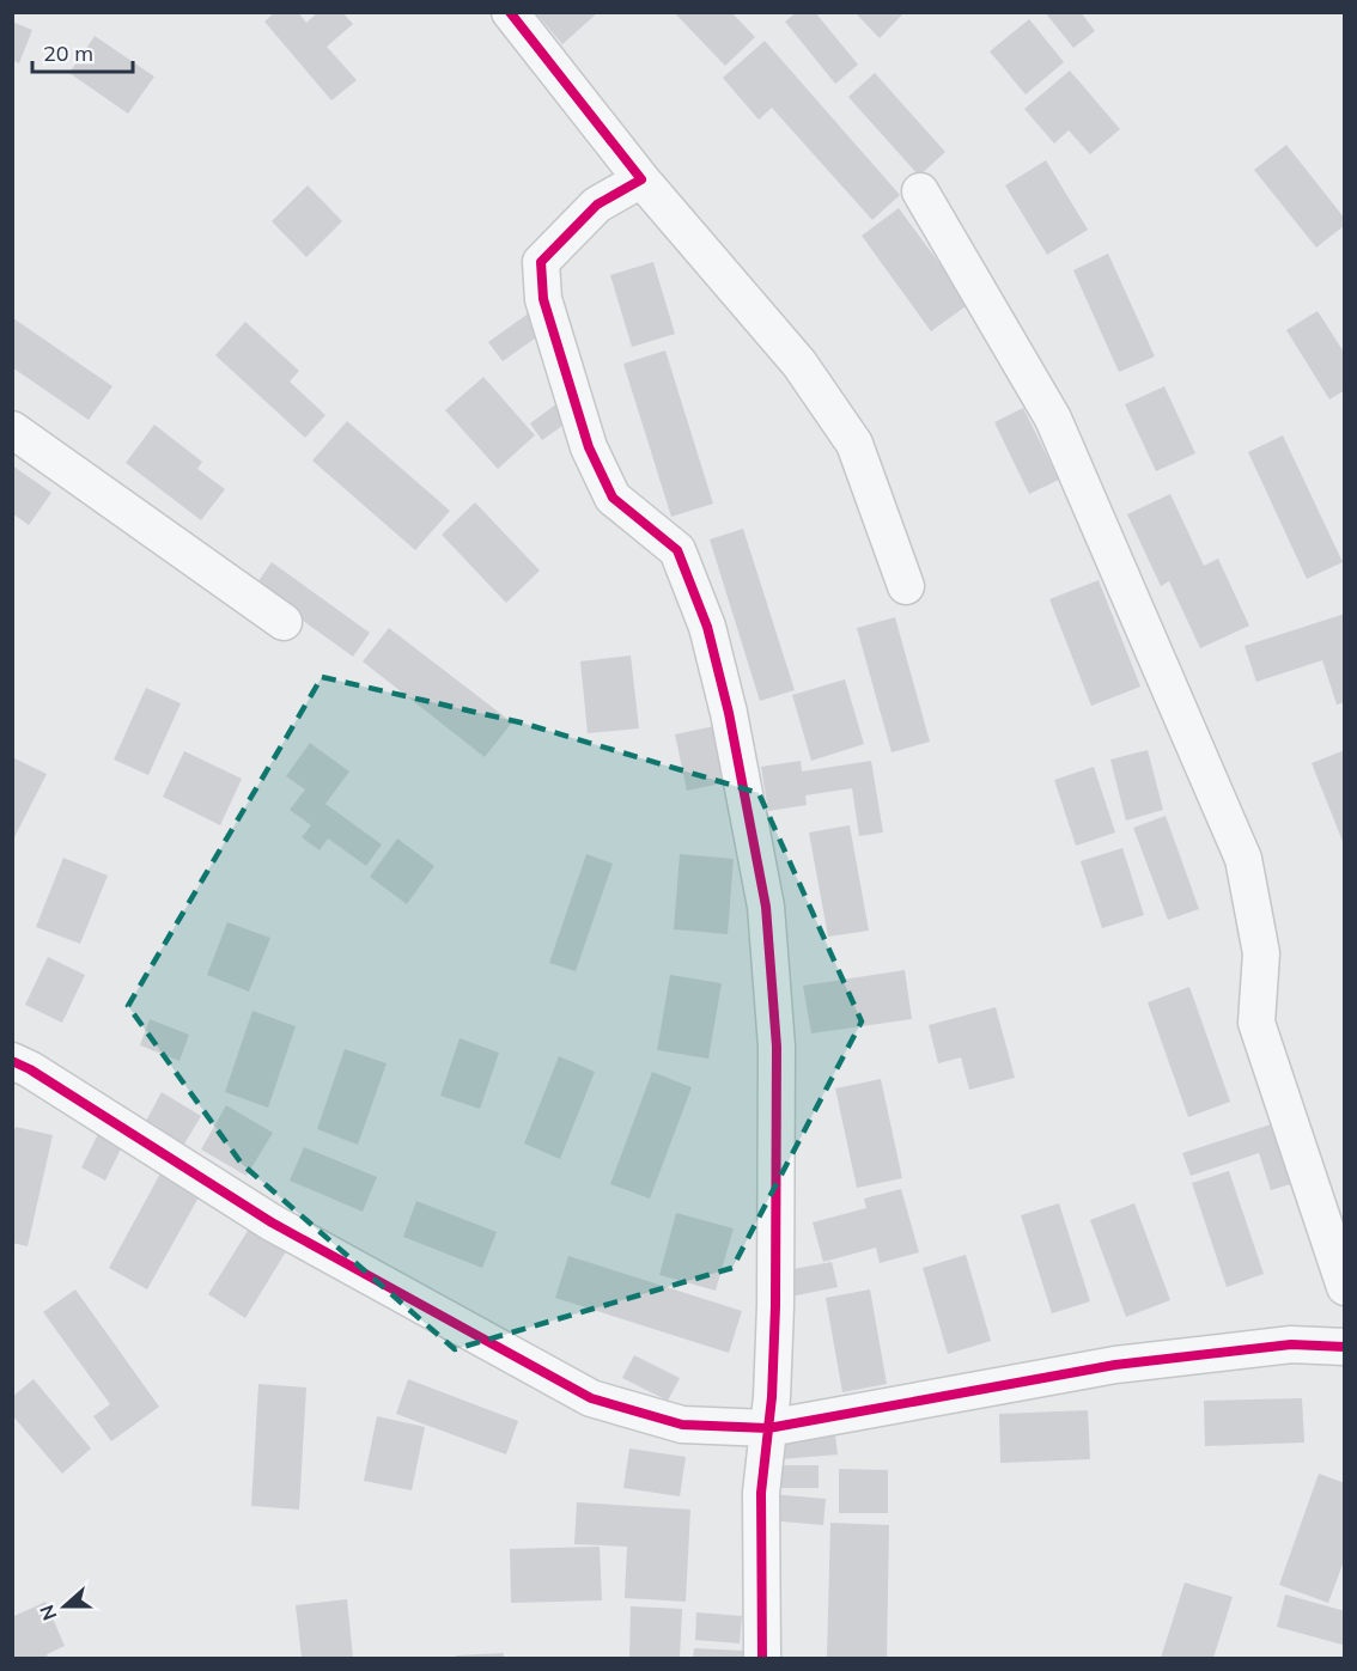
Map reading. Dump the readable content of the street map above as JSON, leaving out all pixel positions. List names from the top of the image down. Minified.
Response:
{"scale_bar":"20 m","north":"left"}
